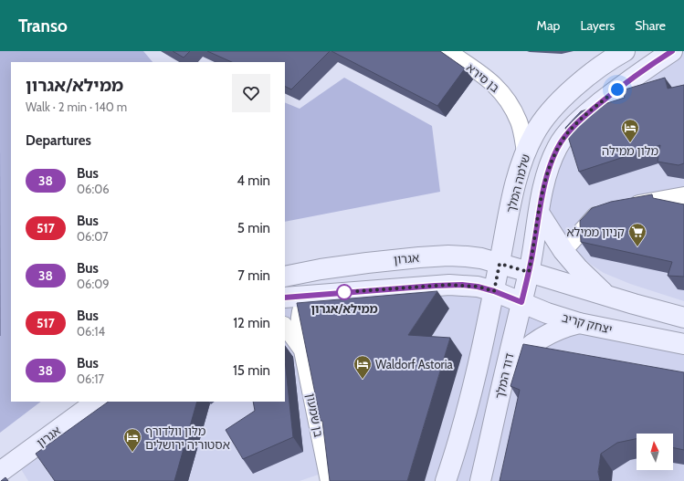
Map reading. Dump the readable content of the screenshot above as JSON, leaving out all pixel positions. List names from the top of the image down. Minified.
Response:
{"streets":{"street":["בן סירא","שלמה המלך","אגרון","יצחק קריב","דוד המלך","בן שמעון"]},"crossings":[["בן סירא","שלמה המלך"],["שלמה המלך","אגרון"],["שלמה המלך","יצחק קריב"],["אגרון","דוד המלך"],["יצחק קריב","דוד המלך"]],"places":{"hotel":["מלון ממילה","Waldorf Astoria","מלון וולדורף אסטוריה ירושלים"],"supermarket":["קניון ממילא"],"other":["ממילא/אגרון"]},"lines":["bus line 38"],"north":"top","page":{"header":"Transo","nav":["Map","Layers","Share"],"heading":[["ממילא/אגרון","Walk · 2 min · 140 m"],"Departures"],"list":[{"mark":"38","name":"Bus","note":"06:06","value":"4 min"},{"mark":"517","name":"Bus","note":"06:07","value":"5 min"},{"mark":"38","name":"Bus","note":"06:09","value":"7 min"},{"mark":"517","name":"Bus","note":"06:14","value":"12 min"},{"mark":"38","name":"Bus","note":"06:17","value":"15 min"}]}}
